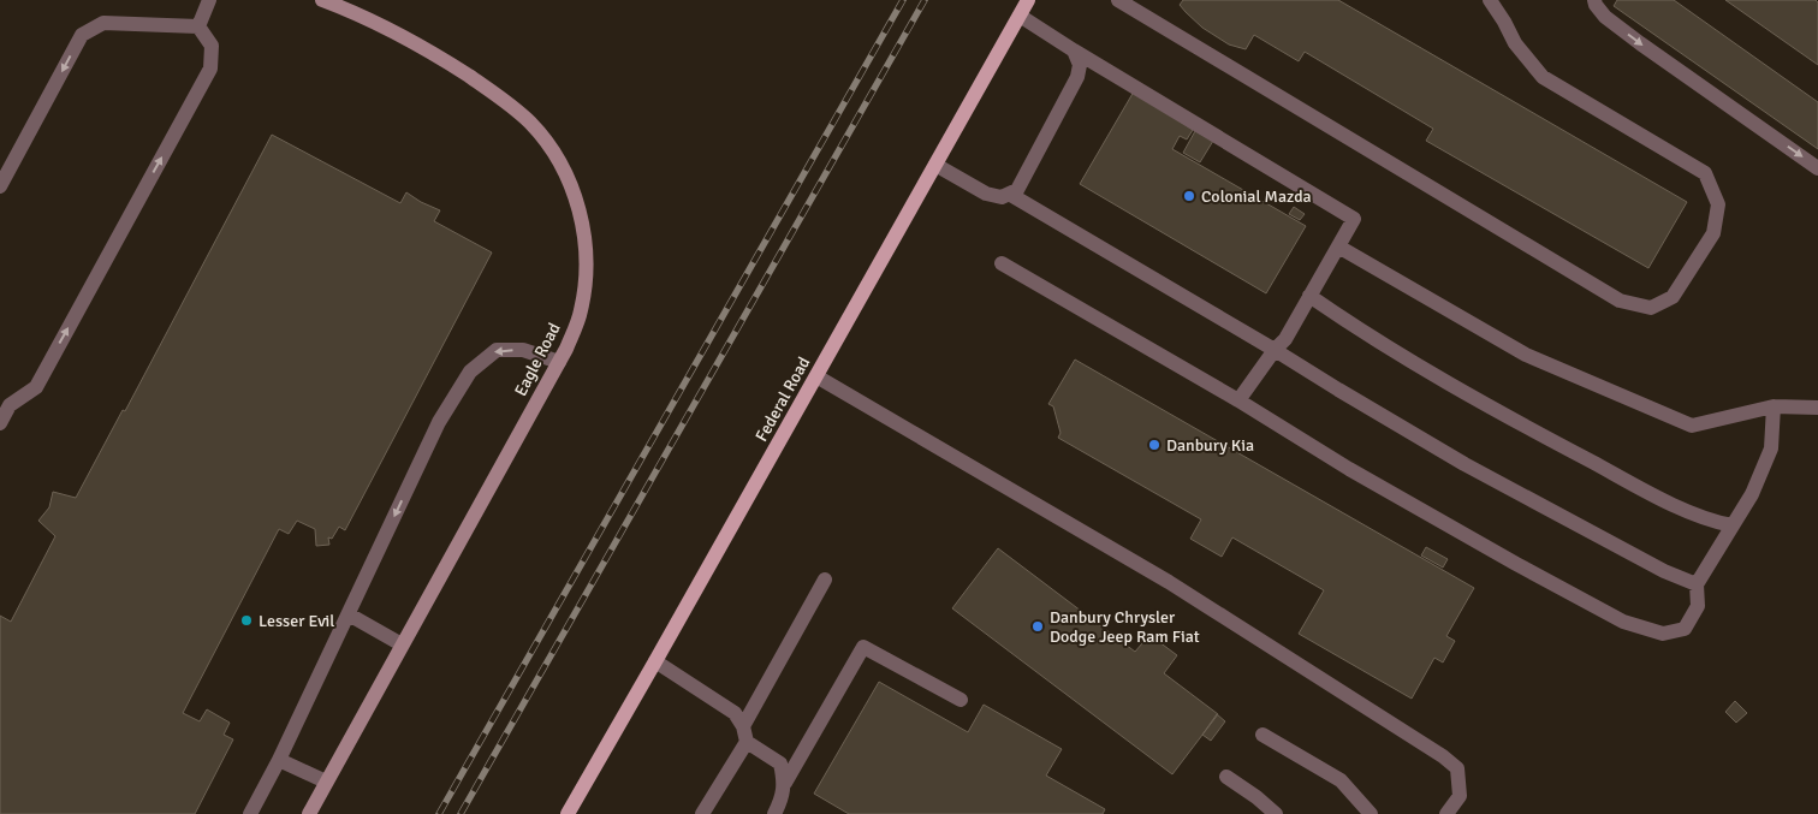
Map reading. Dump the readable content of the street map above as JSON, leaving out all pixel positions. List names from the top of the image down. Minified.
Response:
{"streets":{"main road":["Federal Road"],"street":["Eagle Road"]},"places":["Colonial Mazda","Danbury Kia","Lesser Evil","Danbury Chrysler Dodge Jeep Ram Fiat"]}
